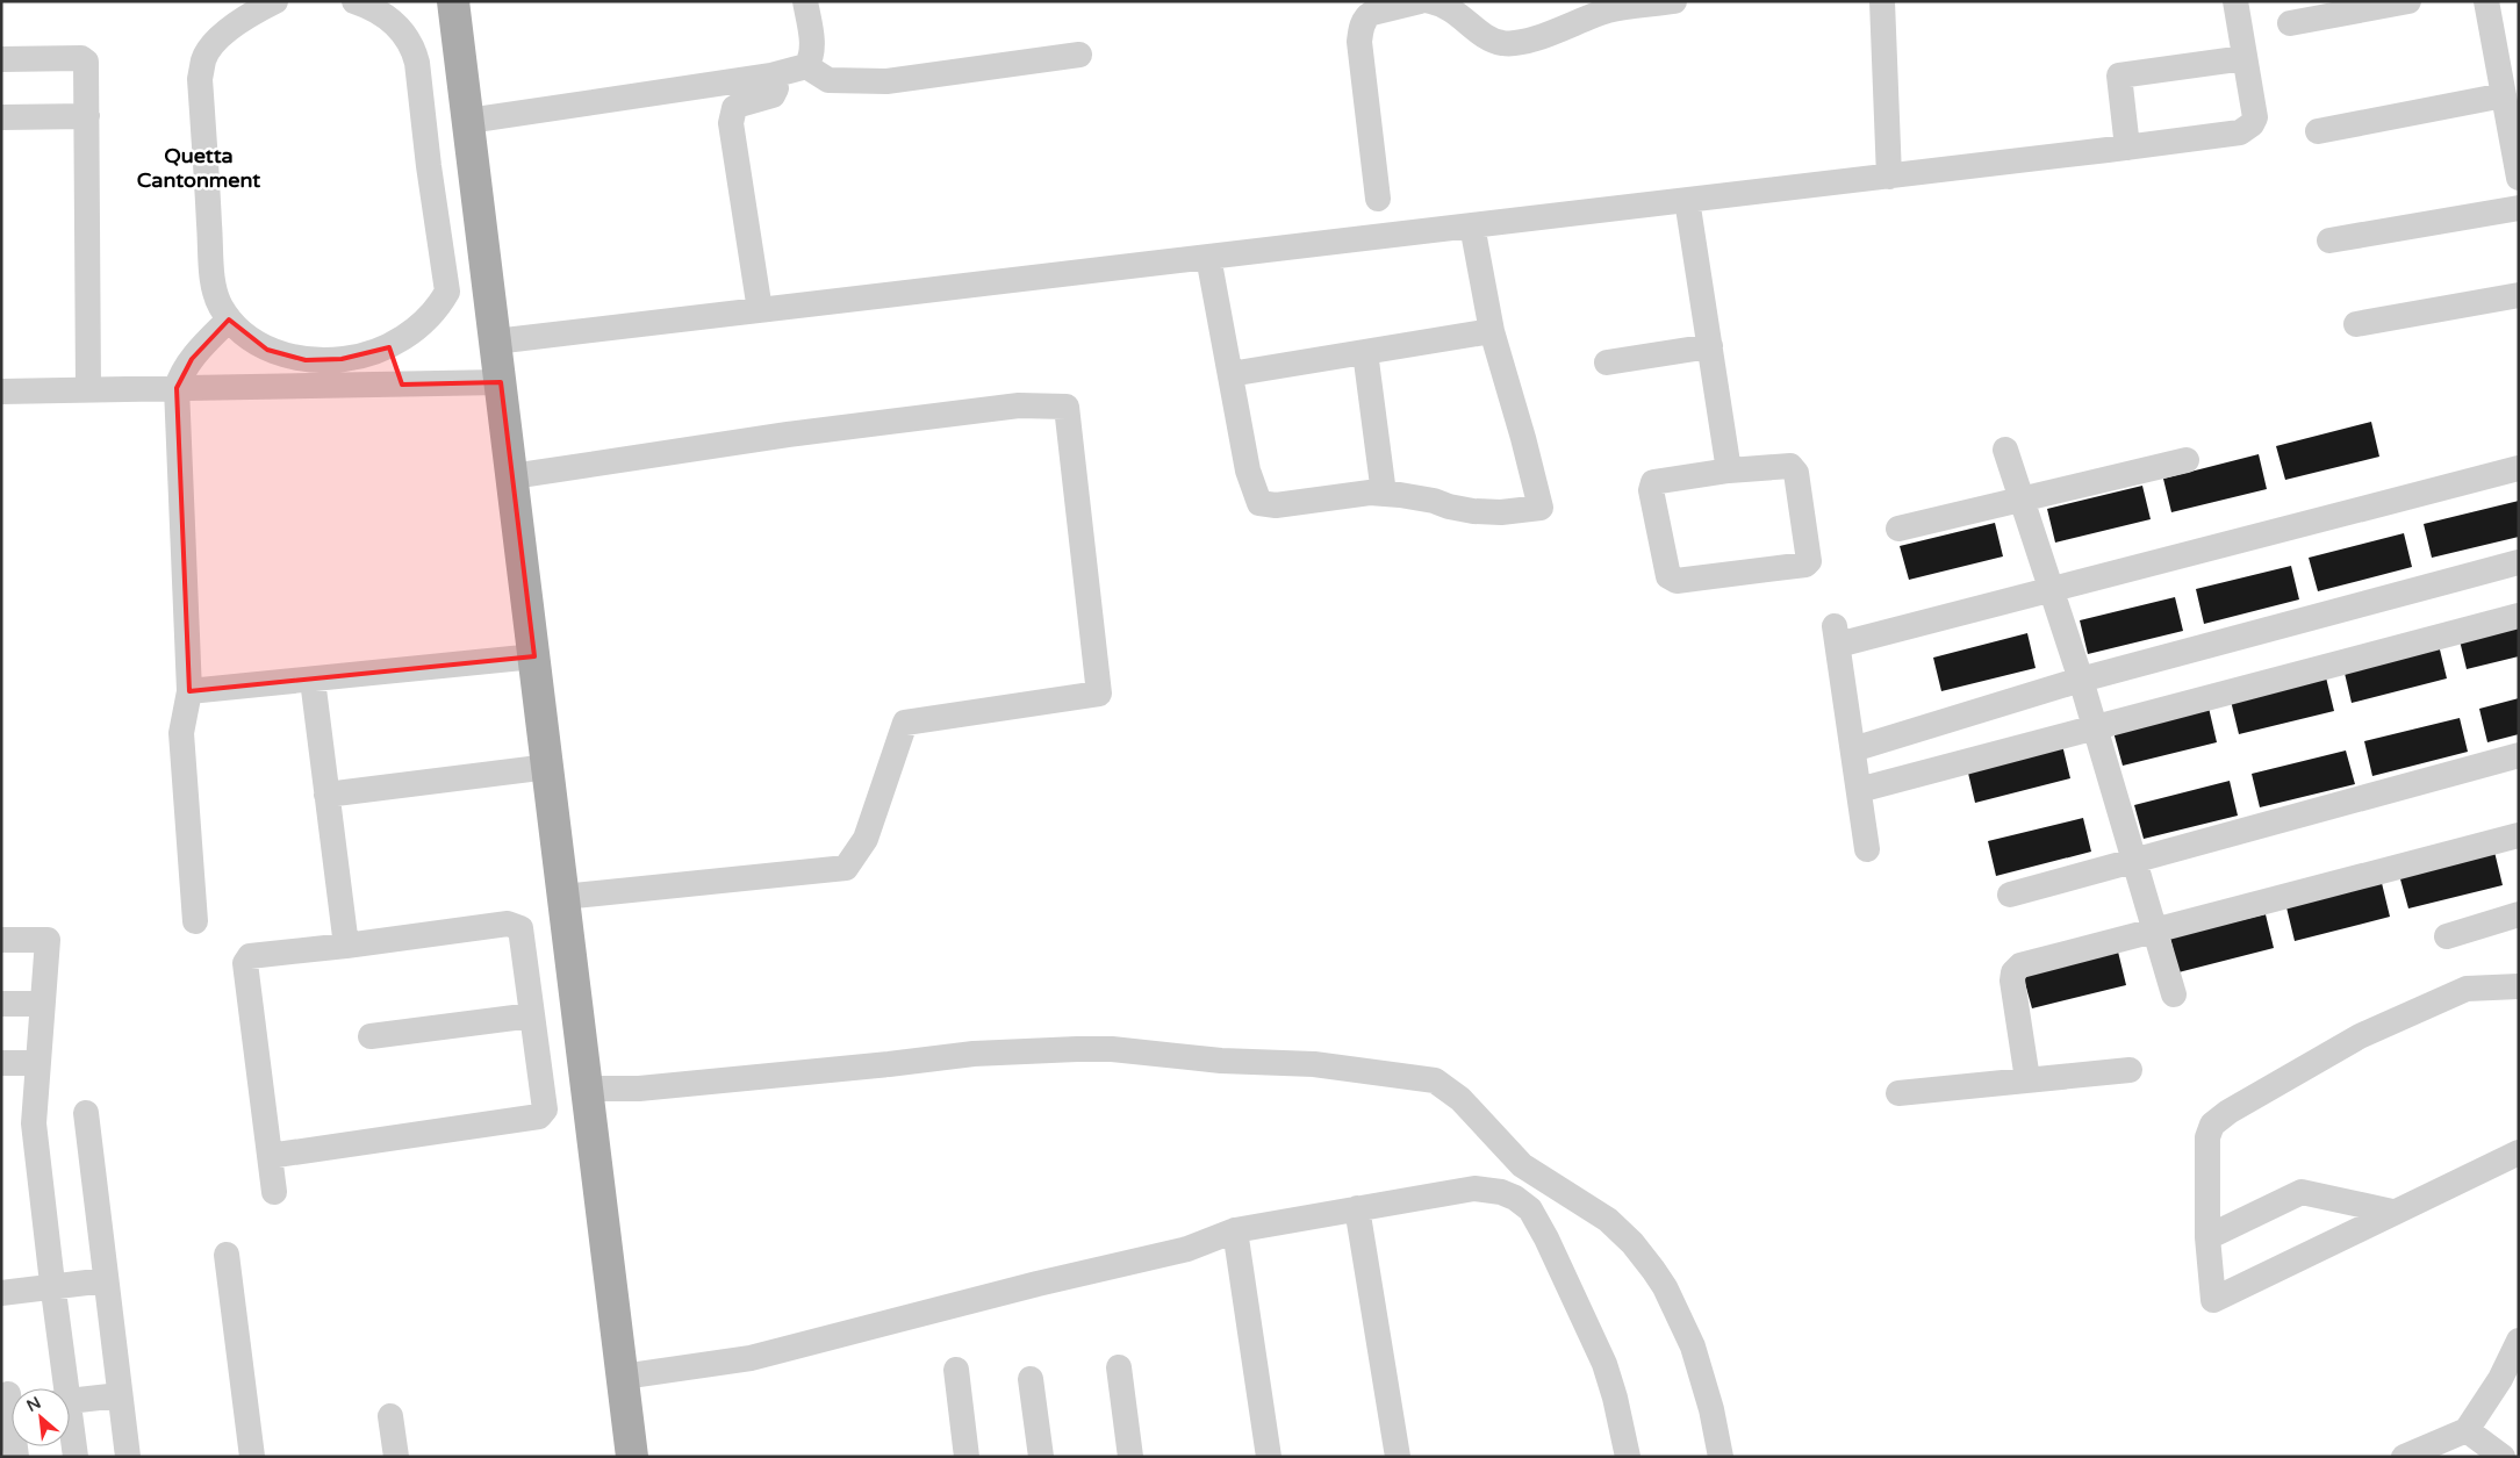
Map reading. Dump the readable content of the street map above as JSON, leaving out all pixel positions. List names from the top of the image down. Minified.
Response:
{"districts":["Quetta Cantonment"],"north":"top left"}
